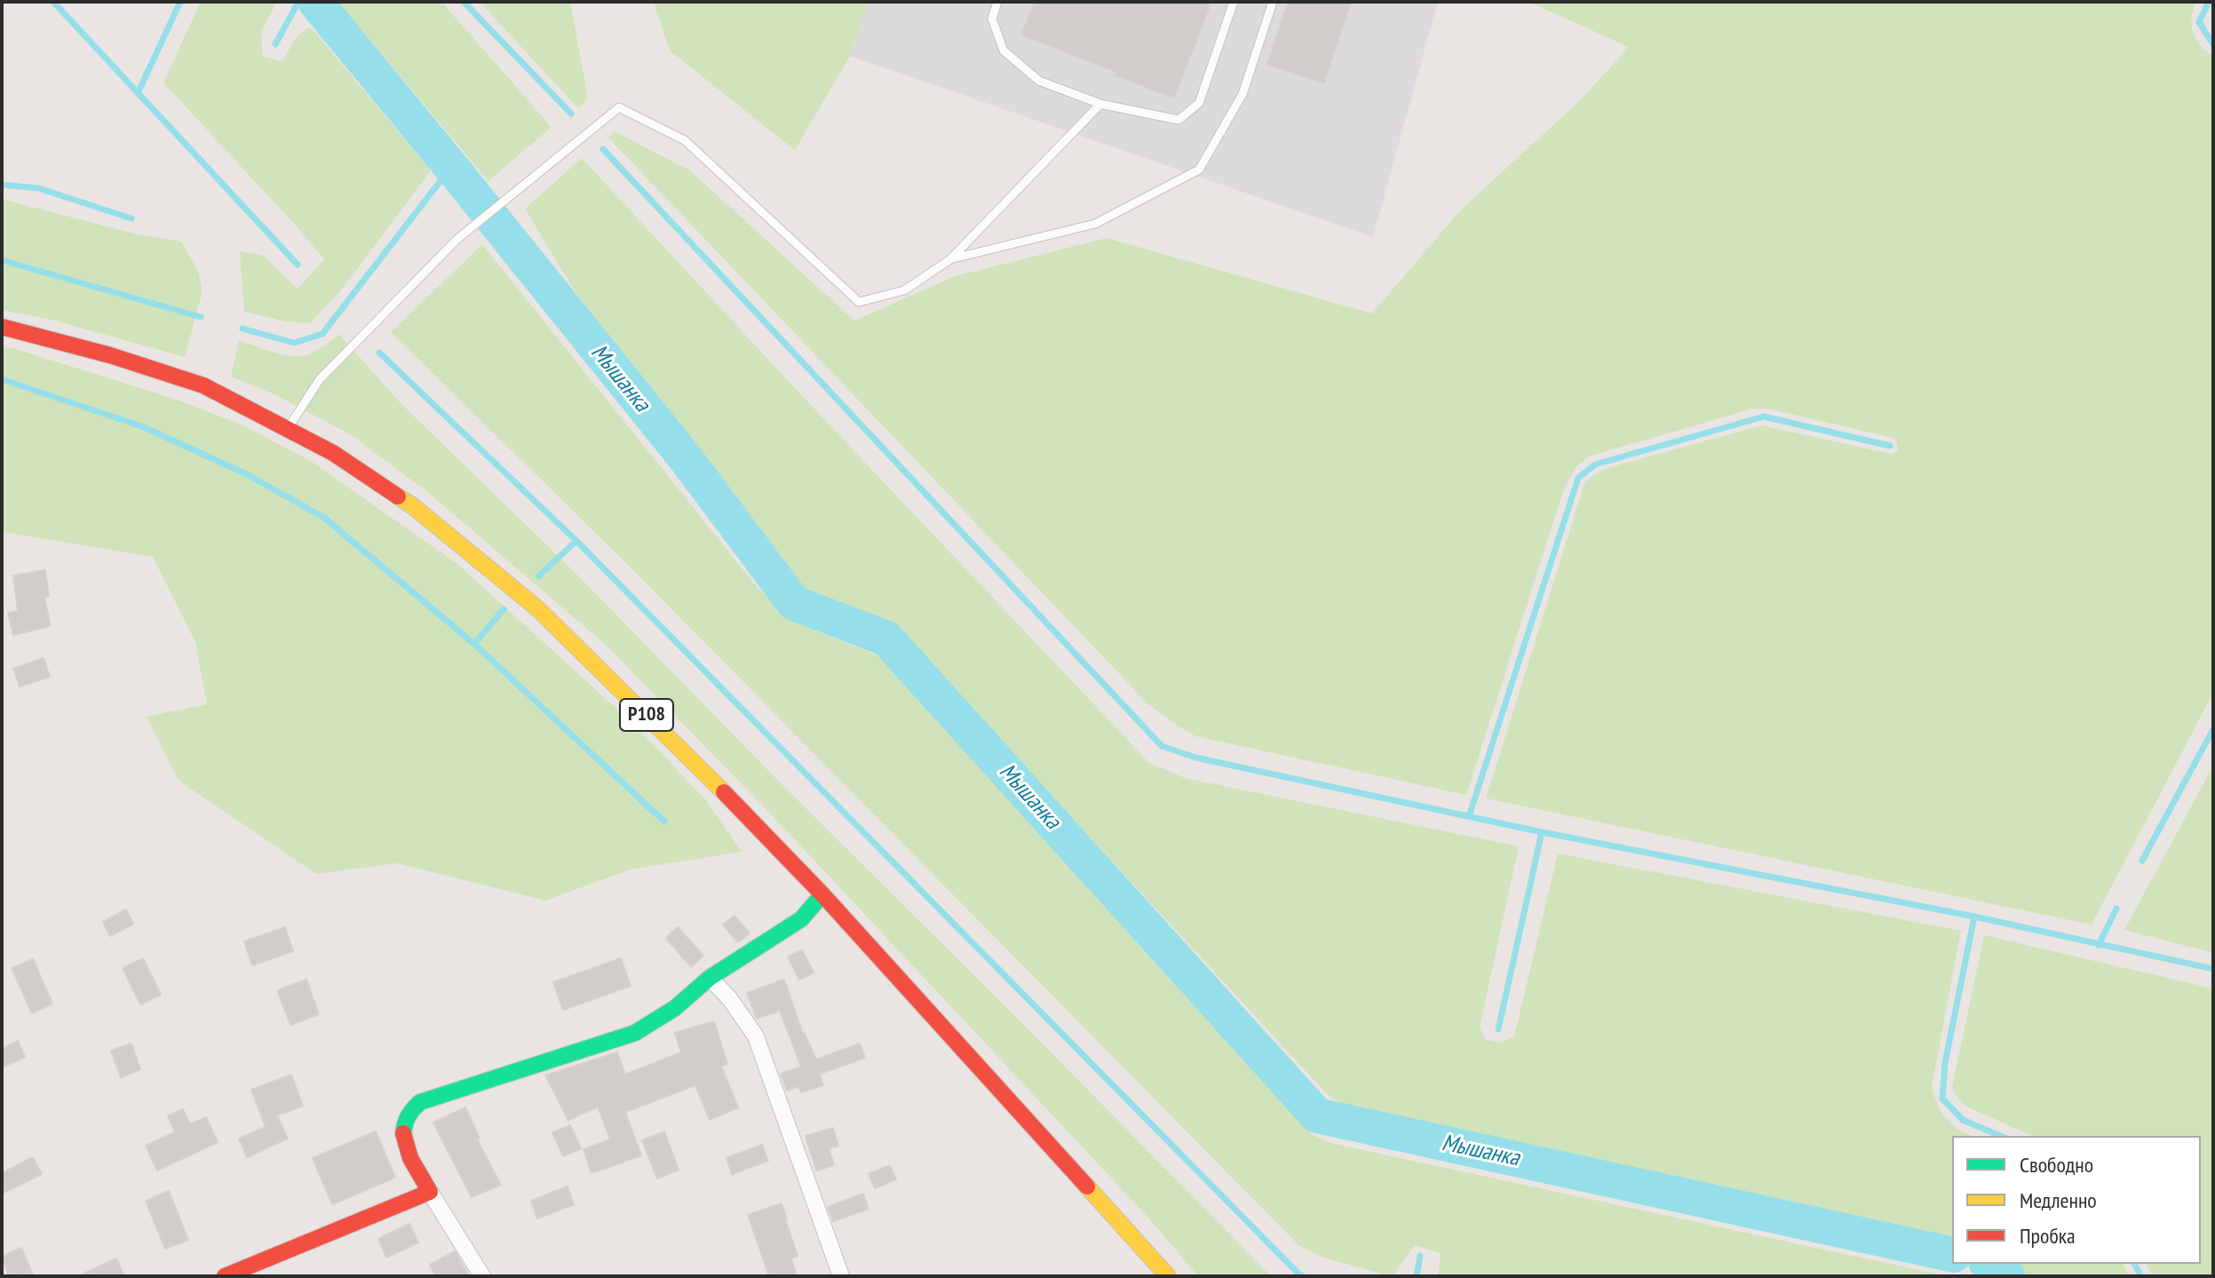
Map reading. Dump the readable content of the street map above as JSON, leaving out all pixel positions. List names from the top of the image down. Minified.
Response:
{"streets":{"main road":["Р108"]},"water":["Мышанка"],"legend":["Свободно","Медленно","Пробка"]}
